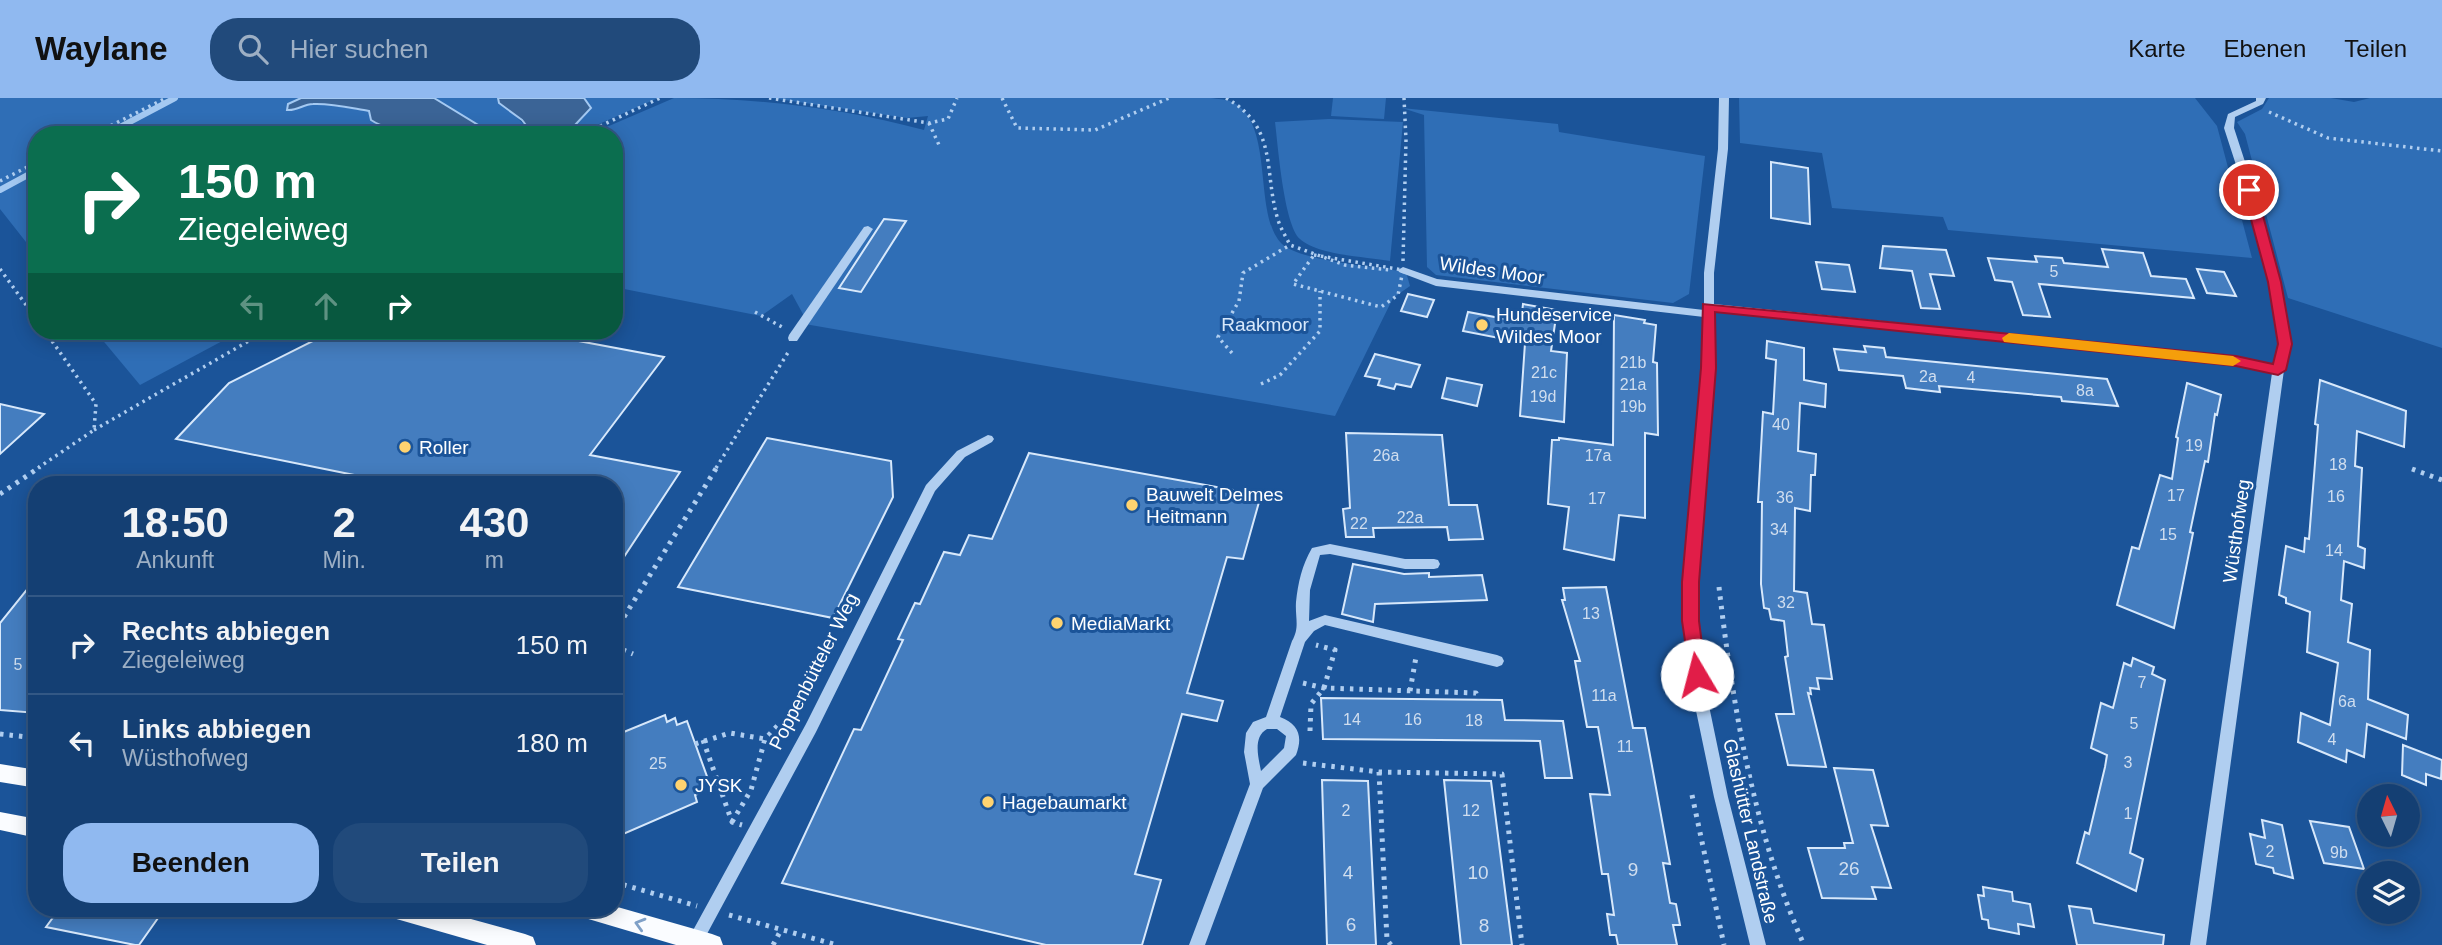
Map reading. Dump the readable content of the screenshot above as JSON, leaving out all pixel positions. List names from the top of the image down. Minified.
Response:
{"streets":{"main road":["Poppenbütteler Weg"],"street":["Wildes Moor","Wüsthofweg","Glashütter Landstraße"]},"crossings":[["Wildes Moor","Wüsthofweg"],["Wildes Moor","Glashütter Landstraße"]],"parks":["Raakmoor"],"places":["Hundeservice Wildes Moor","Roller","Bauwelt Delmes Heitmann","MediaMarkt","JYSK","Hagebaumarkt"],"house_numbers":["5","21b","21c","2a","4","21a","8a","19d","19b","40","19","26a","17a","18","17","16","36","17","22a","22","34","15","14","32","13","5","7","11a","6a","14","16","18","5","4","11","3","25","2","12","1","2","9b","26","9","4","10","6","8"],"north":"top","page":{"header":"Waylane","search":"Hier suchen","nav":["Karte","Ebenen","Teilen"],"turn":["150 m","Ziegeleiweg"],"eta":["18:50","Ankunft","2","Min.","430","m"],"list":[{"name":"Rechts abbiegen","note":"Ziegeleiweg","value":"150 m"},{"name":"Links abbiegen","note":"Wüsthofweg","value":"180 m"}],"buttons":["Beenden","Teilen"]}}
